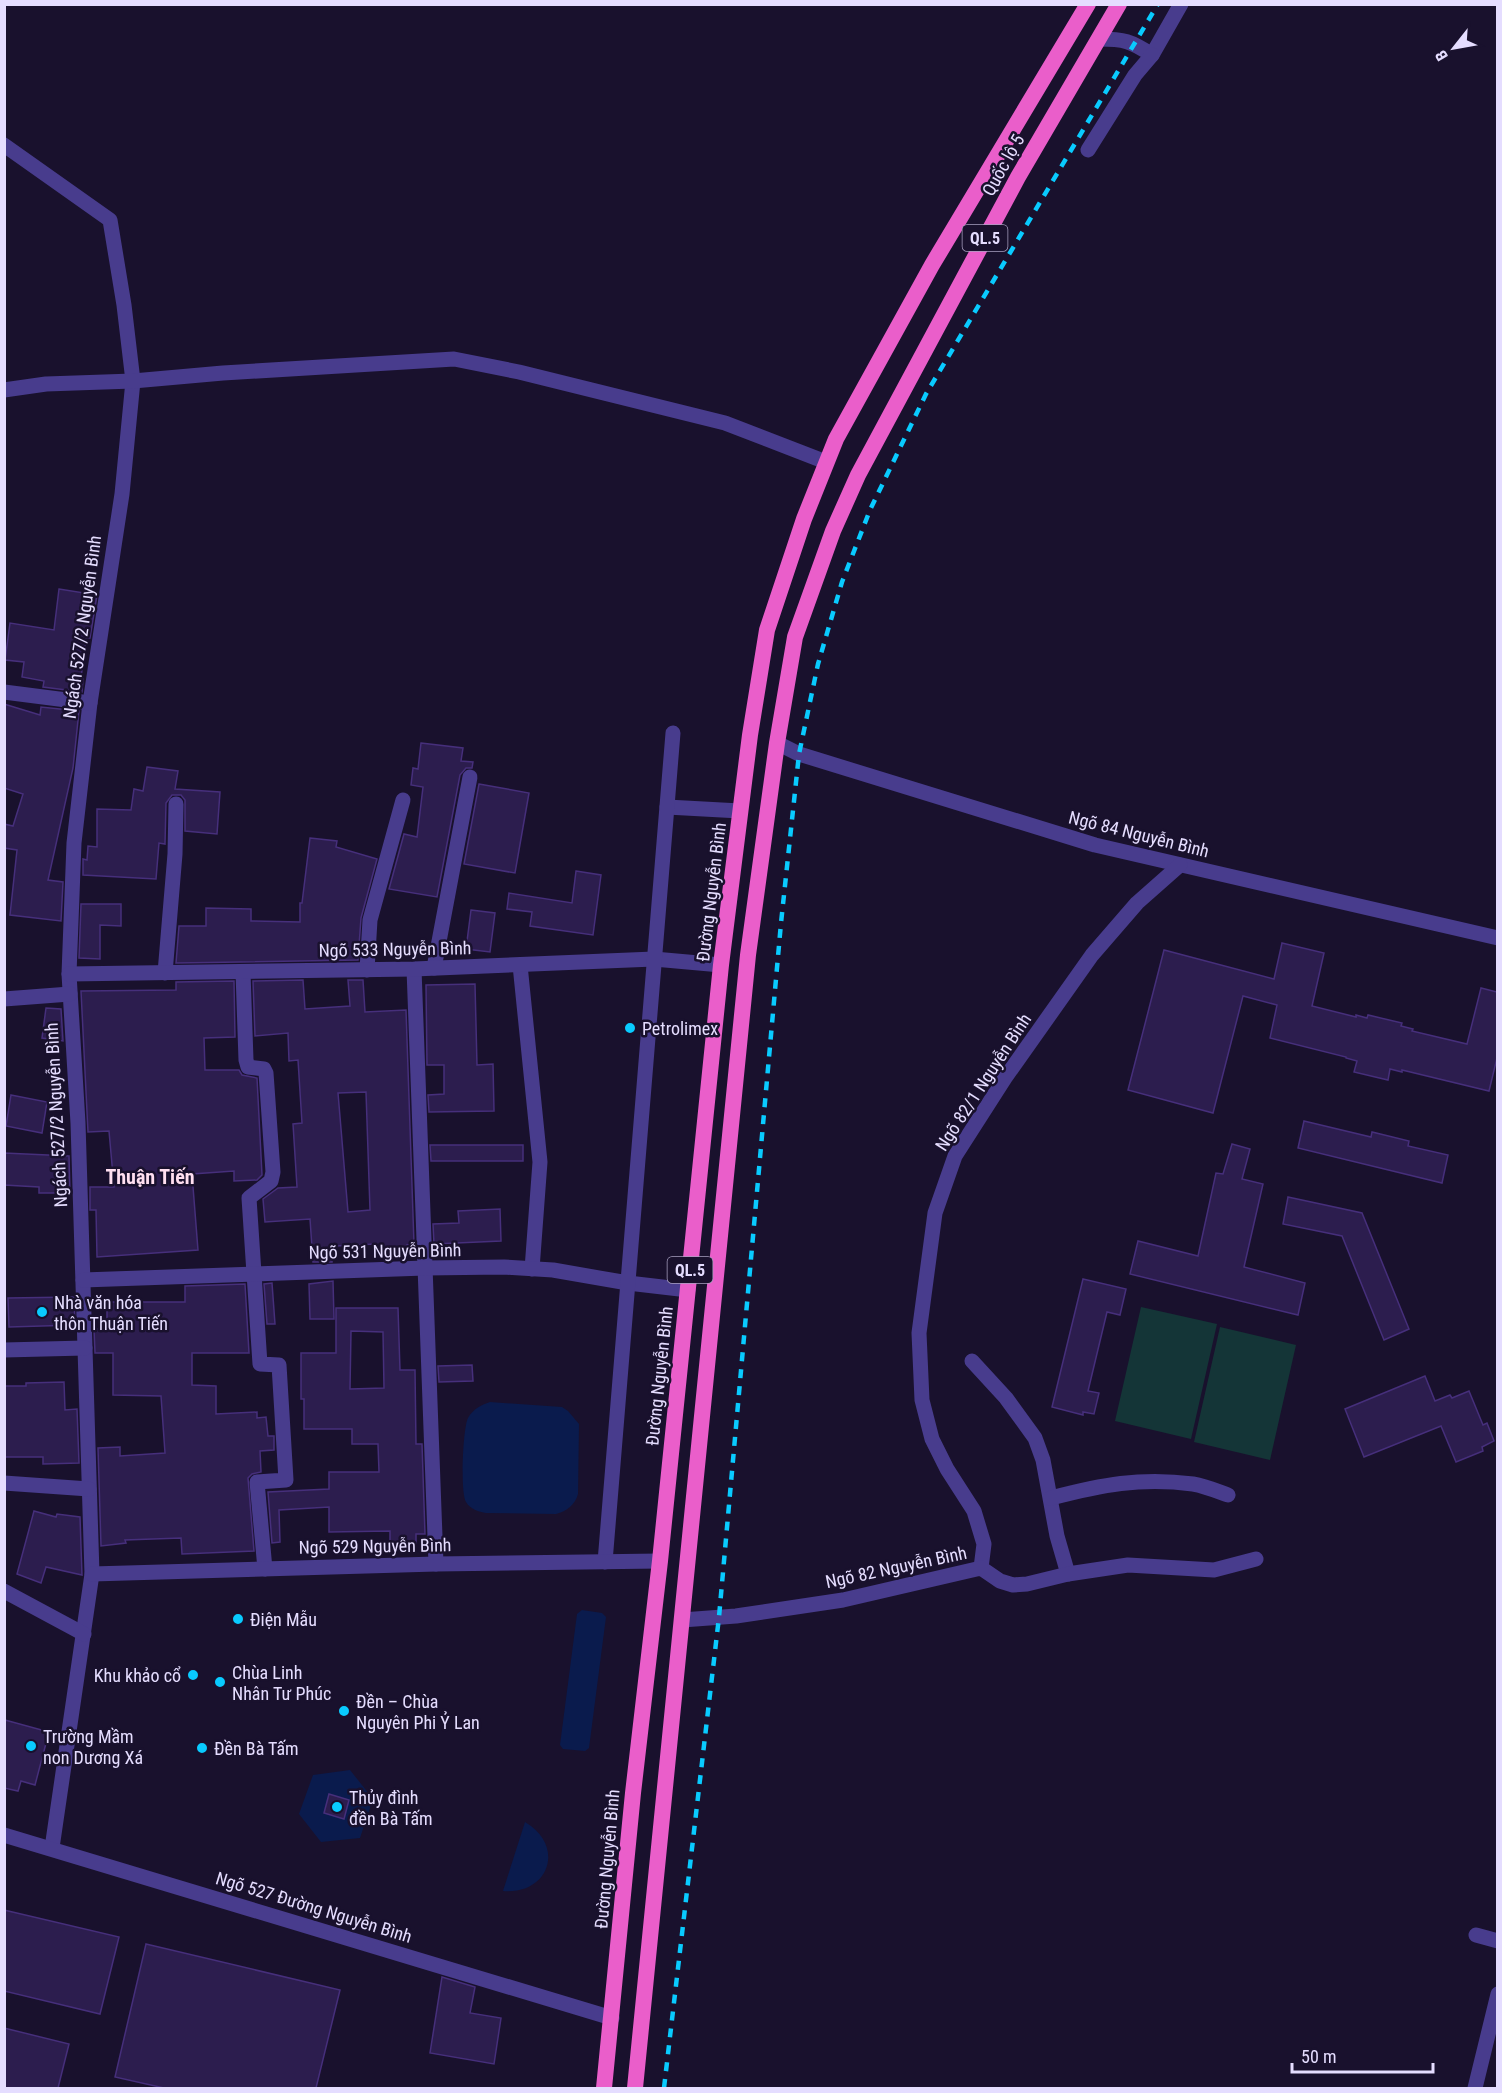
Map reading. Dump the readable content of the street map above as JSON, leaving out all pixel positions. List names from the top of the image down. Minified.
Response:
{"streets":{"highway":["Quốc lộ 5","QL.5","Đường Nguyễn Bình"],"street":["Ngách 527/2 Nguyễn Bình","Ngõ 84 Nguyễn Bình","Ngõ 533 Nguyễn Bình","Ngõ 82/1 Nguyễn Bình","Ngõ 531 Nguyễn Bình","Ngõ 529 Nguyễn Bình","Ngõ 82 Nguyễn Bình","Ngõ 527 Đường Nguyễn Bình"]},"crossings":[["Quốc lộ 5","QL.5"],["Quốc lộ 5","Ngõ 84 Nguyễn Bình"],["Quốc lộ 5","Đường Nguyễn Bình"],["QL.5","Ngõ 84 Nguyễn Bình"],["QL.5","Ngõ 82 Nguyễn Bình"],["Ngách 527/2 Nguyễn Bình","Ngõ 533 Nguyễn Bình"],["Ngách 527/2 Nguyễn Bình","Ngõ 531 Nguyễn Bình"],["Ngách 527/2 Nguyễn Bình","Ngõ 529 Nguyễn Bình"],["Ngách 527/2 Nguyễn Bình","Ngõ 527 Đường Nguyễn Bình"],["Ngõ 84 Nguyễn Bình","Ngõ 82/1 Nguyễn Bình"],["Đường Nguyễn Bình","Ngõ 533 Nguyễn Bình"],["Đường Nguyễn Bình","Ngõ 531 Nguyễn Bình"],["Đường Nguyễn Bình","Ngõ 529 Nguyễn Bình"],["Đường Nguyễn Bình","Ngõ 527 Đường Nguyễn Bình"],["Ngõ 82/1 Nguyễn Bình","Ngõ 82 Nguyễn Bình"]],"districts":["Thuận Tiến"],"places":["Petrolimex","Nhà văn hóa thôn Thuận Tiến","Điện Mẫu","Khu khảo cổ","Chùa Linh Nhân Tư Phúc","Đền – Chùa Nguyên Phi Ỷ Lan","Trường Mầm non Dương Xá","Đền Bà Tấm","Thủy đình đền Bà Tấm"],"scale_bar":"50 m","north":"bottom left"}
